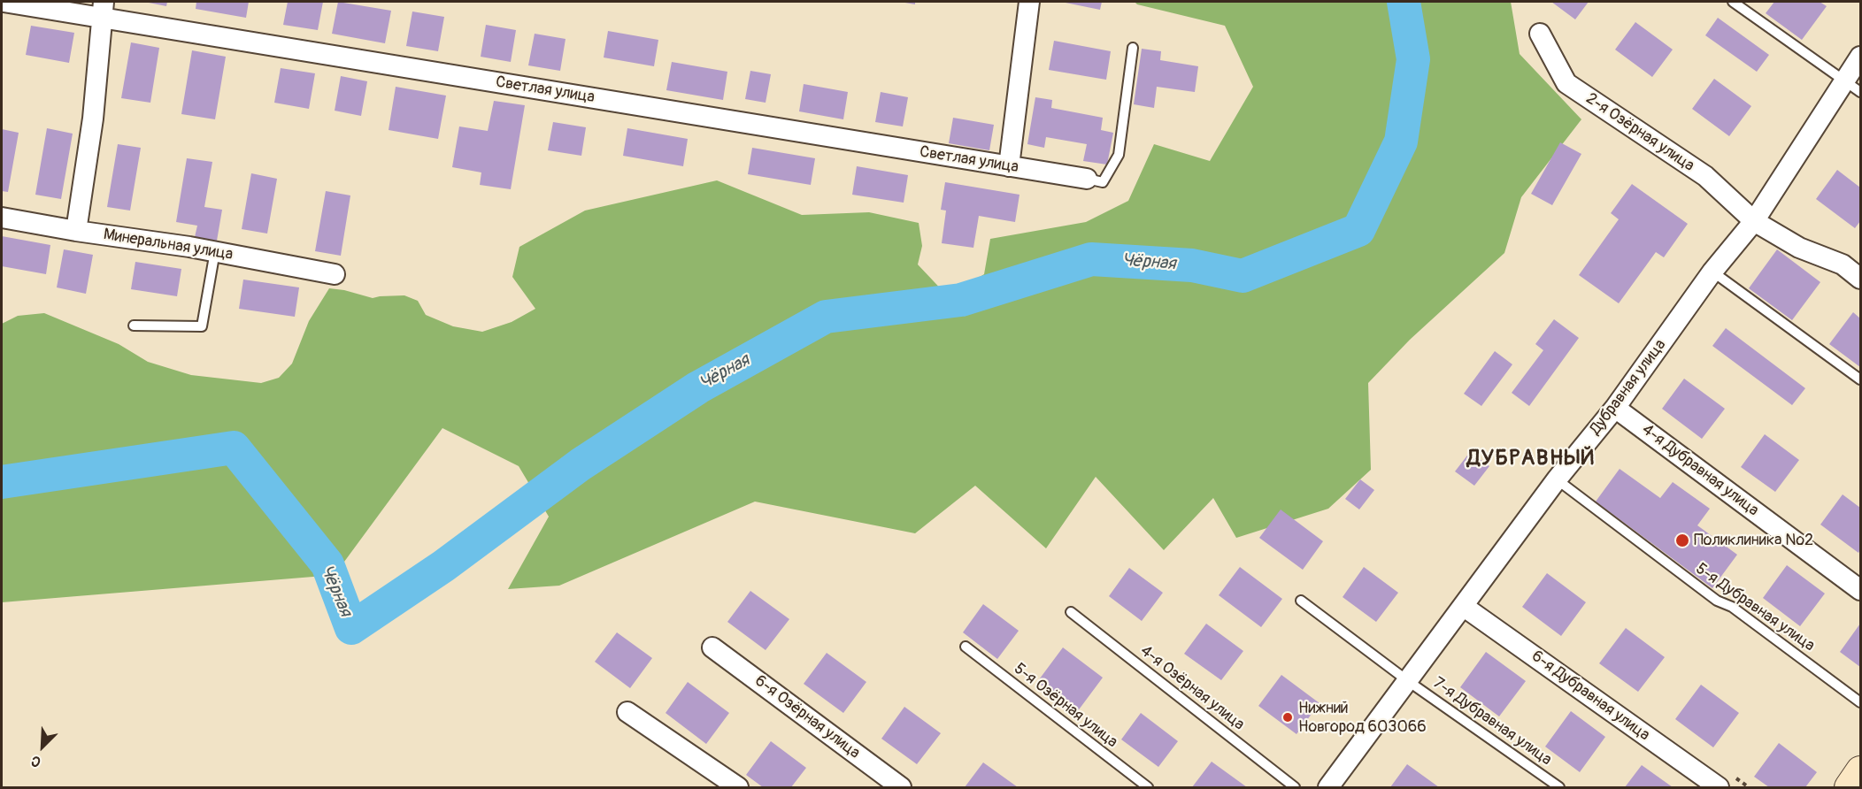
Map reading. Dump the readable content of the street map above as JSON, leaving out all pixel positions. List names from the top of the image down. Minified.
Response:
{"streets":{"street":["Светлая улица","2-я Озёрная улица","Минеральная улица","Дубравная улица","4-я Дубравная улица","6-я Дубравная улица","6-я Озёрная улица"],"lane":["5-я Дубравная улица","4-я Озёрная улица","5-я Озёрная улица","7-я Дубравная улица"]},"crossings":[["2-я Озёрная улица","Дубравная улица"],["Дубравная улица","4-я Дубравная улица"],["Дубравная улица","5-я Дубравная улица"],["Дубравная улица","6-я Дубравная улица"],["Дубравная улица","7-я Дубравная улица"]],"districts":["ДУБРАВНЫЙ"],"water":["Чёрная"],"places":["Поликлиника №2","Нижний Новгород 603066"],"north":"bottom left"}
